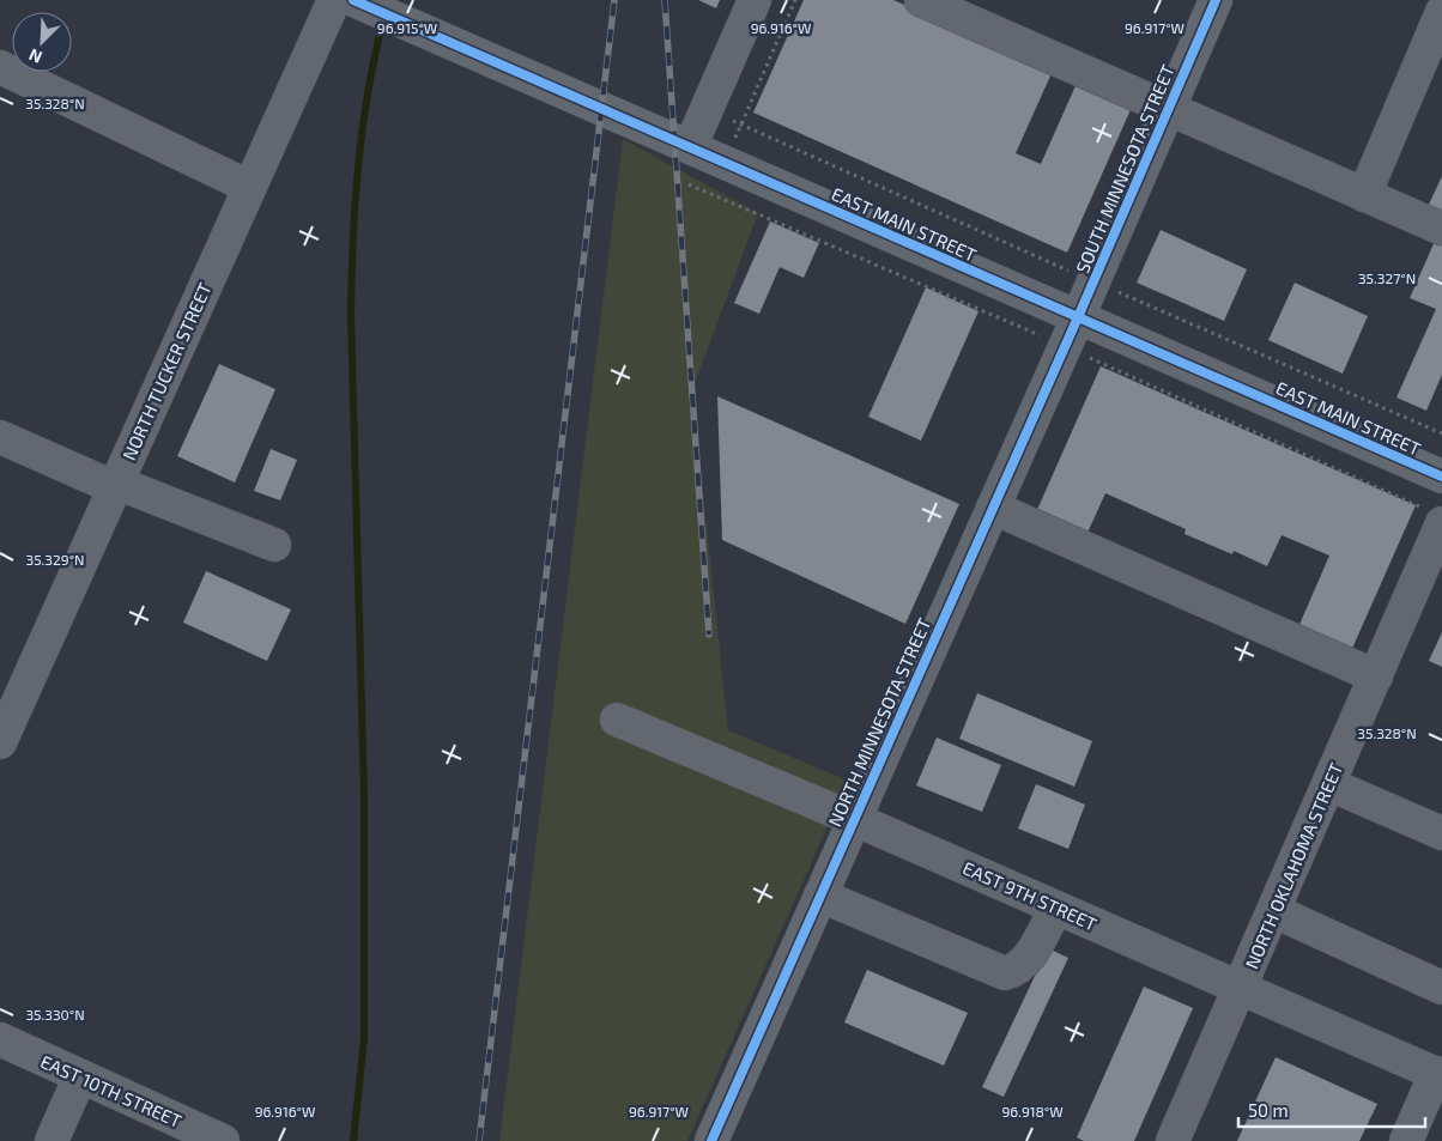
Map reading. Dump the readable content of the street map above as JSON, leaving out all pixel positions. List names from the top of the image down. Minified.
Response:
{"streets":{"street":["SOUTH MINNESOTA STREET","EAST MAIN STREET","NORTH TUCKER STREET","NORTH MINNESOTA STREET","NORTH OKLAHOMA STREET","EAST 9TH STREET","EAST 10TH STREET"]},"crossings":[["SOUTH MINNESOTA STREET","EAST MAIN STREET"],["SOUTH MINNESOTA STREET","NORTH MINNESOTA STREET"],["EAST MAIN STREET","NORTH MINNESOTA STREET"],["NORTH MINNESOTA STREET","EAST 9TH STREET"],["NORTH OKLAHOMA STREET","EAST 9TH STREET"]],"scale_bar":"50 m","north":"bottom left","coordinates":["96.915°W","96.916°W","96.917°W","35.328°N","35.327°N","35.329°N","35.330°N","96.918°W"]}
